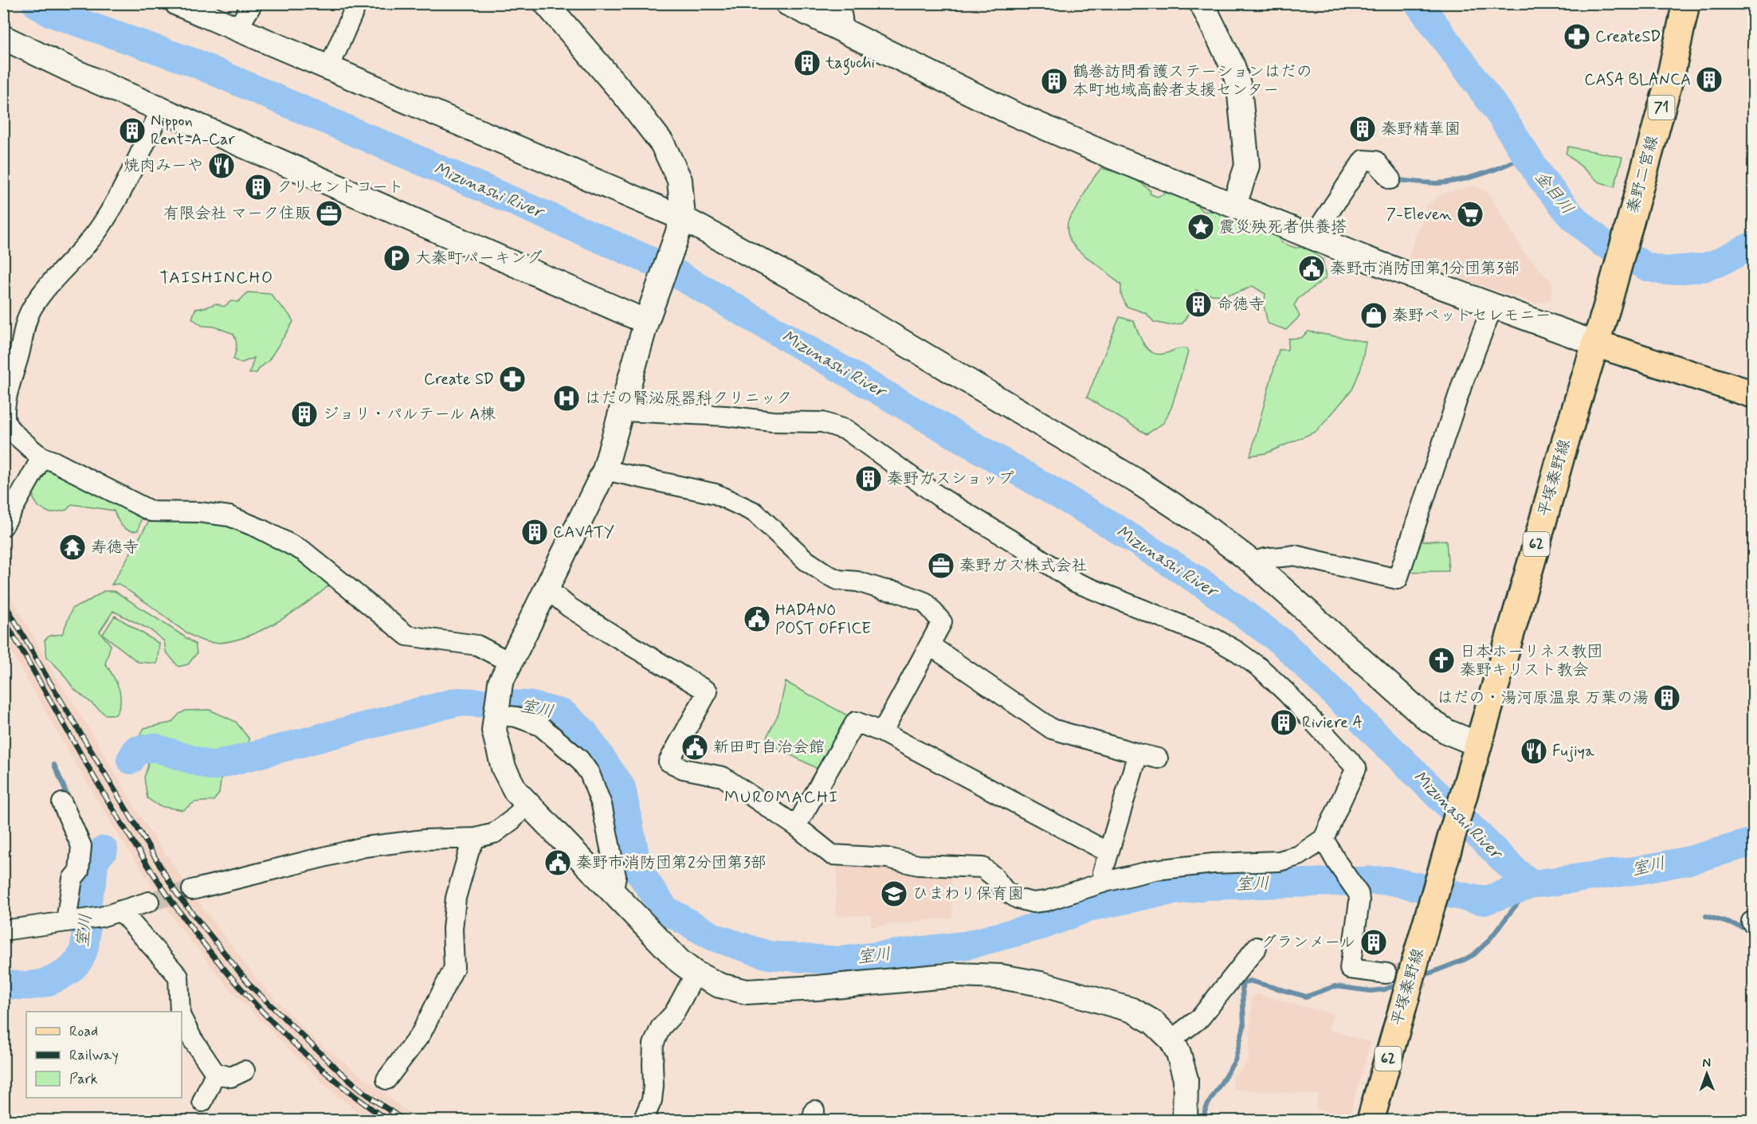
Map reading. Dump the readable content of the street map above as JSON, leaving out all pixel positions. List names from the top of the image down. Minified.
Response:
{"streets":{"main road":["71","秦野二宮線","平塚秦野線","62"]},"crossings":[["秦野二宮線","平塚秦野線"]],"districts":["TAISHINCHO","MUROMACHI"],"water":["Mizunashi River","金目川","室川"],"places":{"pharmacy":["CreateSD","Create SD"],"building":["taguchi","CASA BLANCA","鶴巻訪問看護ステーションはだの 本町地域高齢者支援センター","秦野精華園","Nippon Rent-A-Car","クリセントコート","命徳寺","ジョリ・パルテール A棟","秦野ガスショップ","CAVATY","はだの・湯河原温泉 万葉の湯","Riviere A","グランメール"],"restaurant":["焼肉みーや","Fujiya"],"office":["有限会社 マーク住販","秦野ガス株式会社"],"supermarket":["7-Eleven"],"place":["震災殃死者供養塔"],"parking":["大秦町パーキング"],"public building":["秦野市消防団第1分団第3部","HADANO POST OFFICE","新田町自治会館","秦野市消防団第2分団第3部"],"shop":["秦野ペットセレモニー"],"hospital":["はだの腎泌尿器科クリニック"],"temple":["寿徳寺"],"church":["日本ホーリネス教団 秦野キリスト教会"],"school or university":["ひまわり保育園"]},"legend":["Road","Railway","Park"],"north":"top"}
